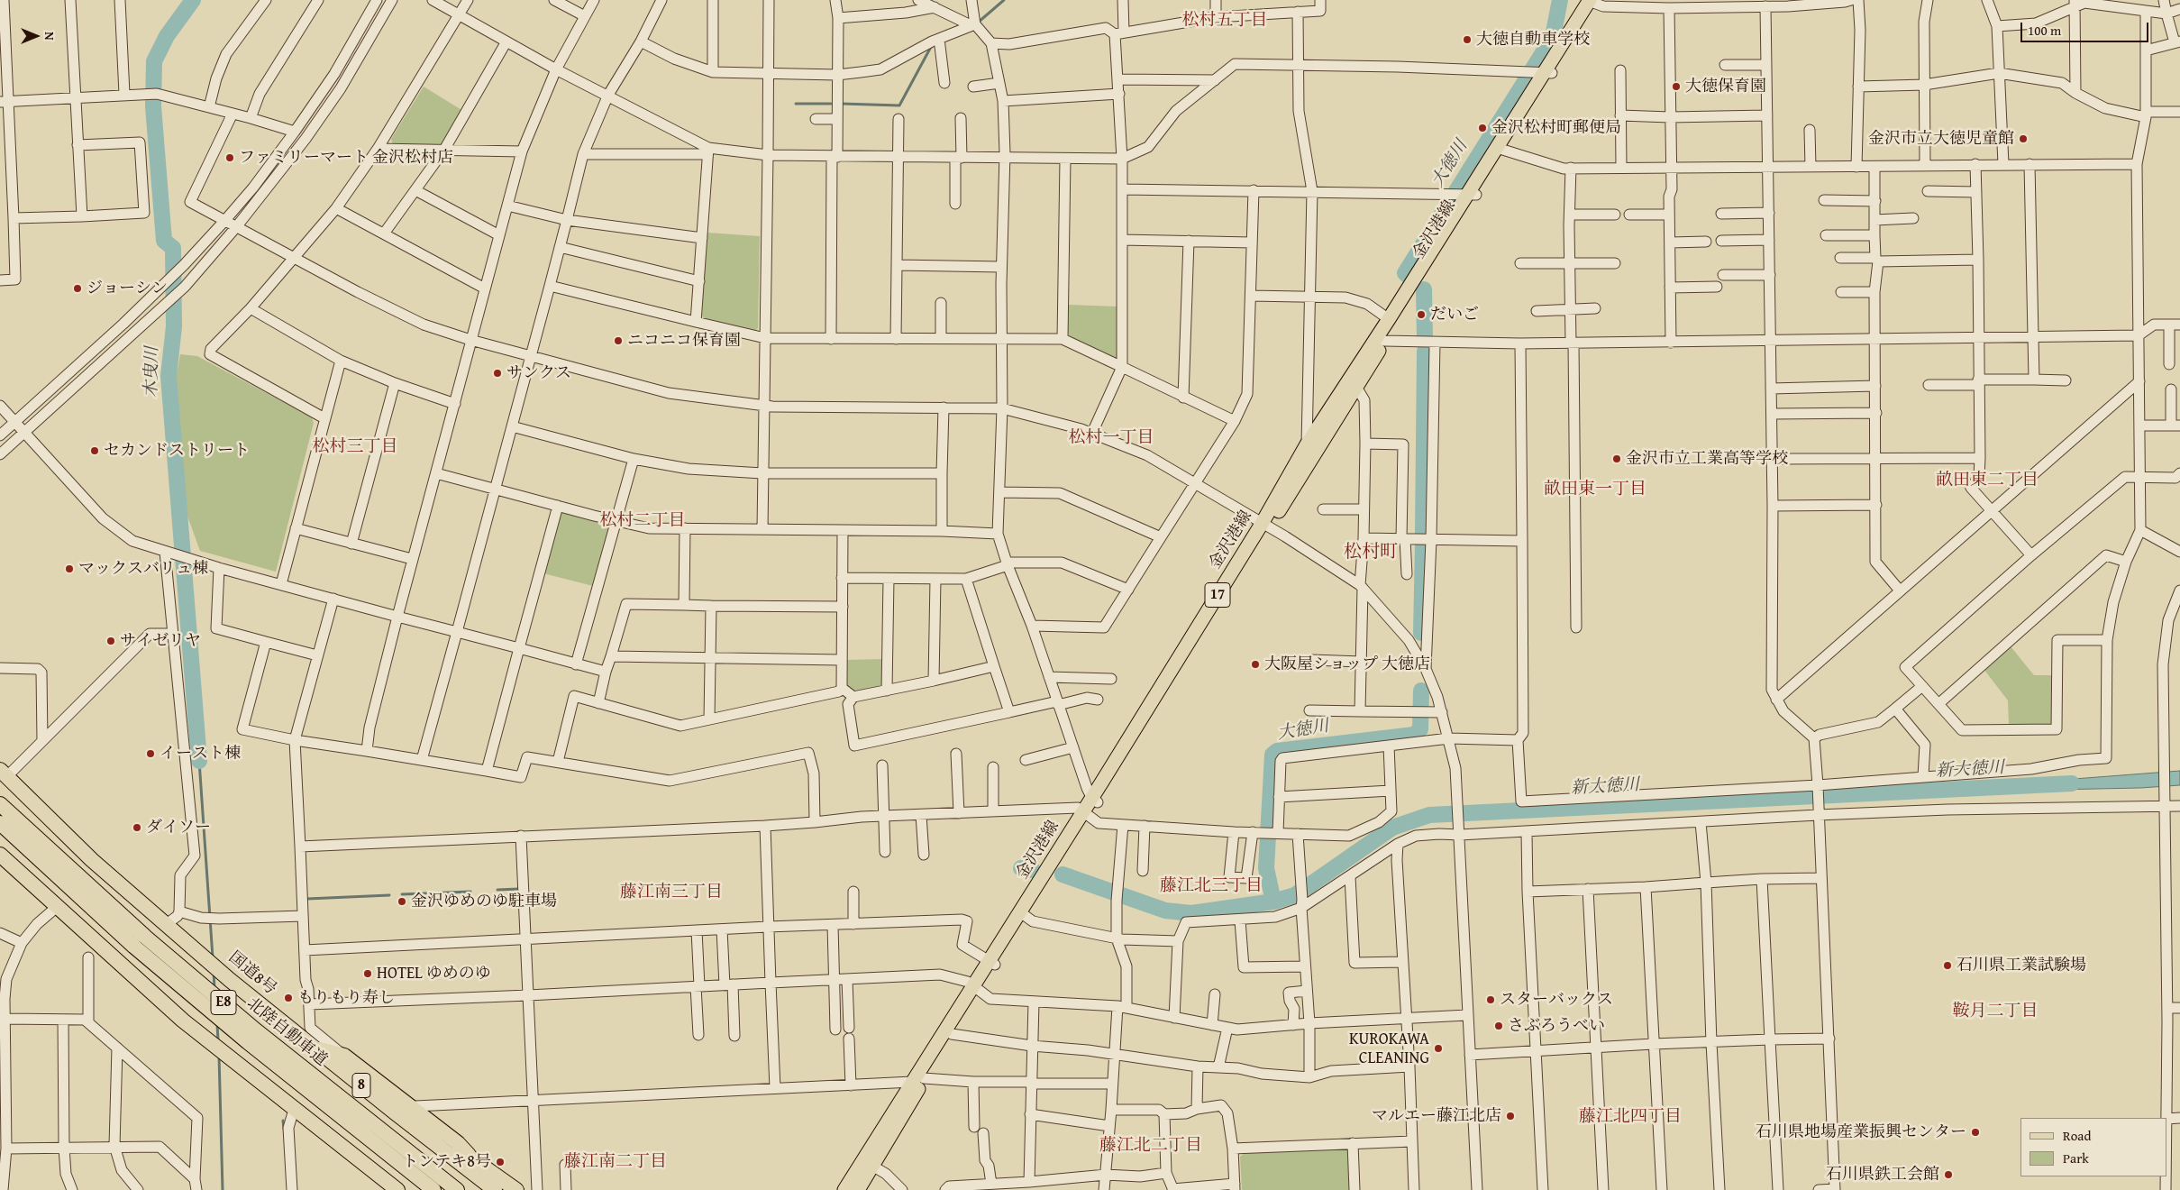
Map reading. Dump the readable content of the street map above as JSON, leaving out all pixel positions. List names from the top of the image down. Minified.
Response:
{"streets":{"highway":["国道8号","E8","北陸自動車道","8"],"main road":["金沢港線","17"]},"districts":["松村五丁目","松村一丁目","松村三丁目","畝田東二丁目","畝田東一丁目","松村二丁目","松村町","藤江北三丁目","藤江南三丁目","鞍月二丁目","藤江北四丁目","藤江北二丁目","藤江南二丁目"],"water":["大徳川","木曳川","新大徳川"],"places":["大徳自動車学校","大徳保育園","金沢松村町郵便局","金沢市立大徳児童館","ファミリーマート 金沢松村店","ジョーシン","だいご","ニコニコ保育園","サンクス","セカンドストリート","金沢市立工業高等学校","マックスバリュ棟","サイゼリヤ","大阪屋ショップ 大徳店","イースト棟","ダイソー","金沢ゆめのゆ駐車場","石川県工業試験場","HOTEL ゆめのゆ","もりもり寿し","スターバックス","さぶろうべい","KUROKAWA CLEANING","マルエー藤江北店","石川県地場産業振興センター","トンテキ8号","石川県鉄工会館"],"legend":["Road","Park"],"scale_bar":"100 m","north":"right"}
